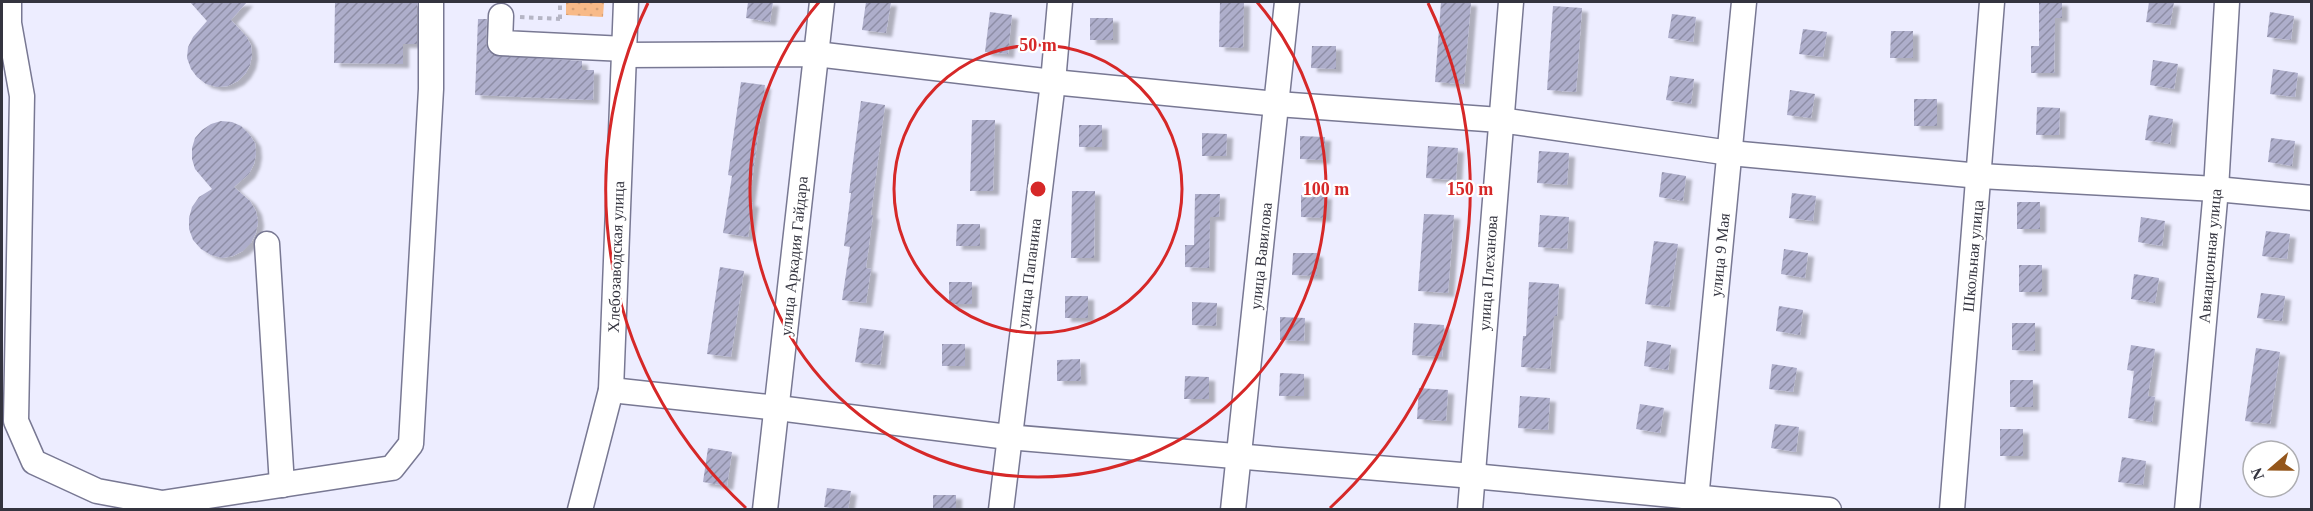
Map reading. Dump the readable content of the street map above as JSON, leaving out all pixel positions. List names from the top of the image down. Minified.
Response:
{"streets":{"street":["улица 9 Мая","улица Аркадия Гайдара","улица Вавилова","Школьная улица","Авиационная улица","Хлебозаводская улица","улица Папанина","улица Плеханова"]},"north":"left","rings":["50 m","100 m","150 m"]}
